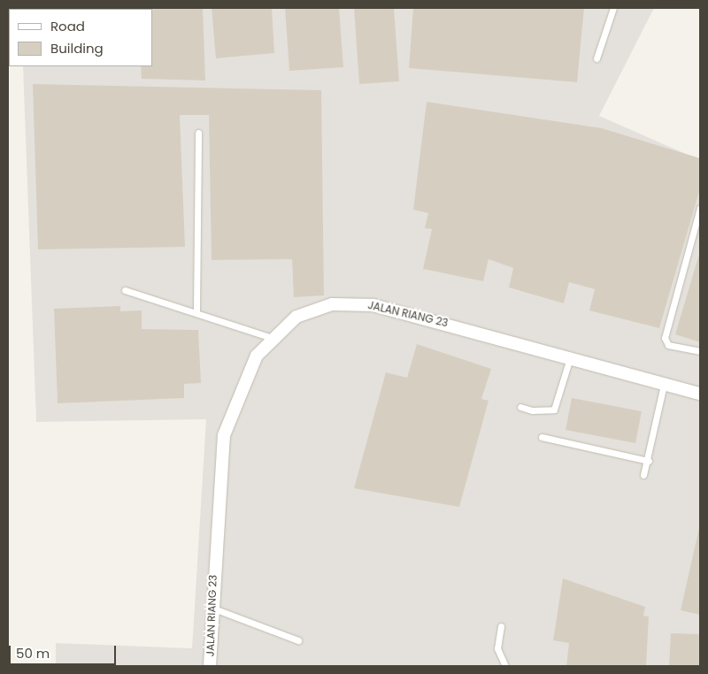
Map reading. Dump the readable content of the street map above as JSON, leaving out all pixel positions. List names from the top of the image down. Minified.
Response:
{"streets":{"street":["JALAN RIANG 23"]},"legend":["Road","Building"],"scale_bar":"50 m"}
